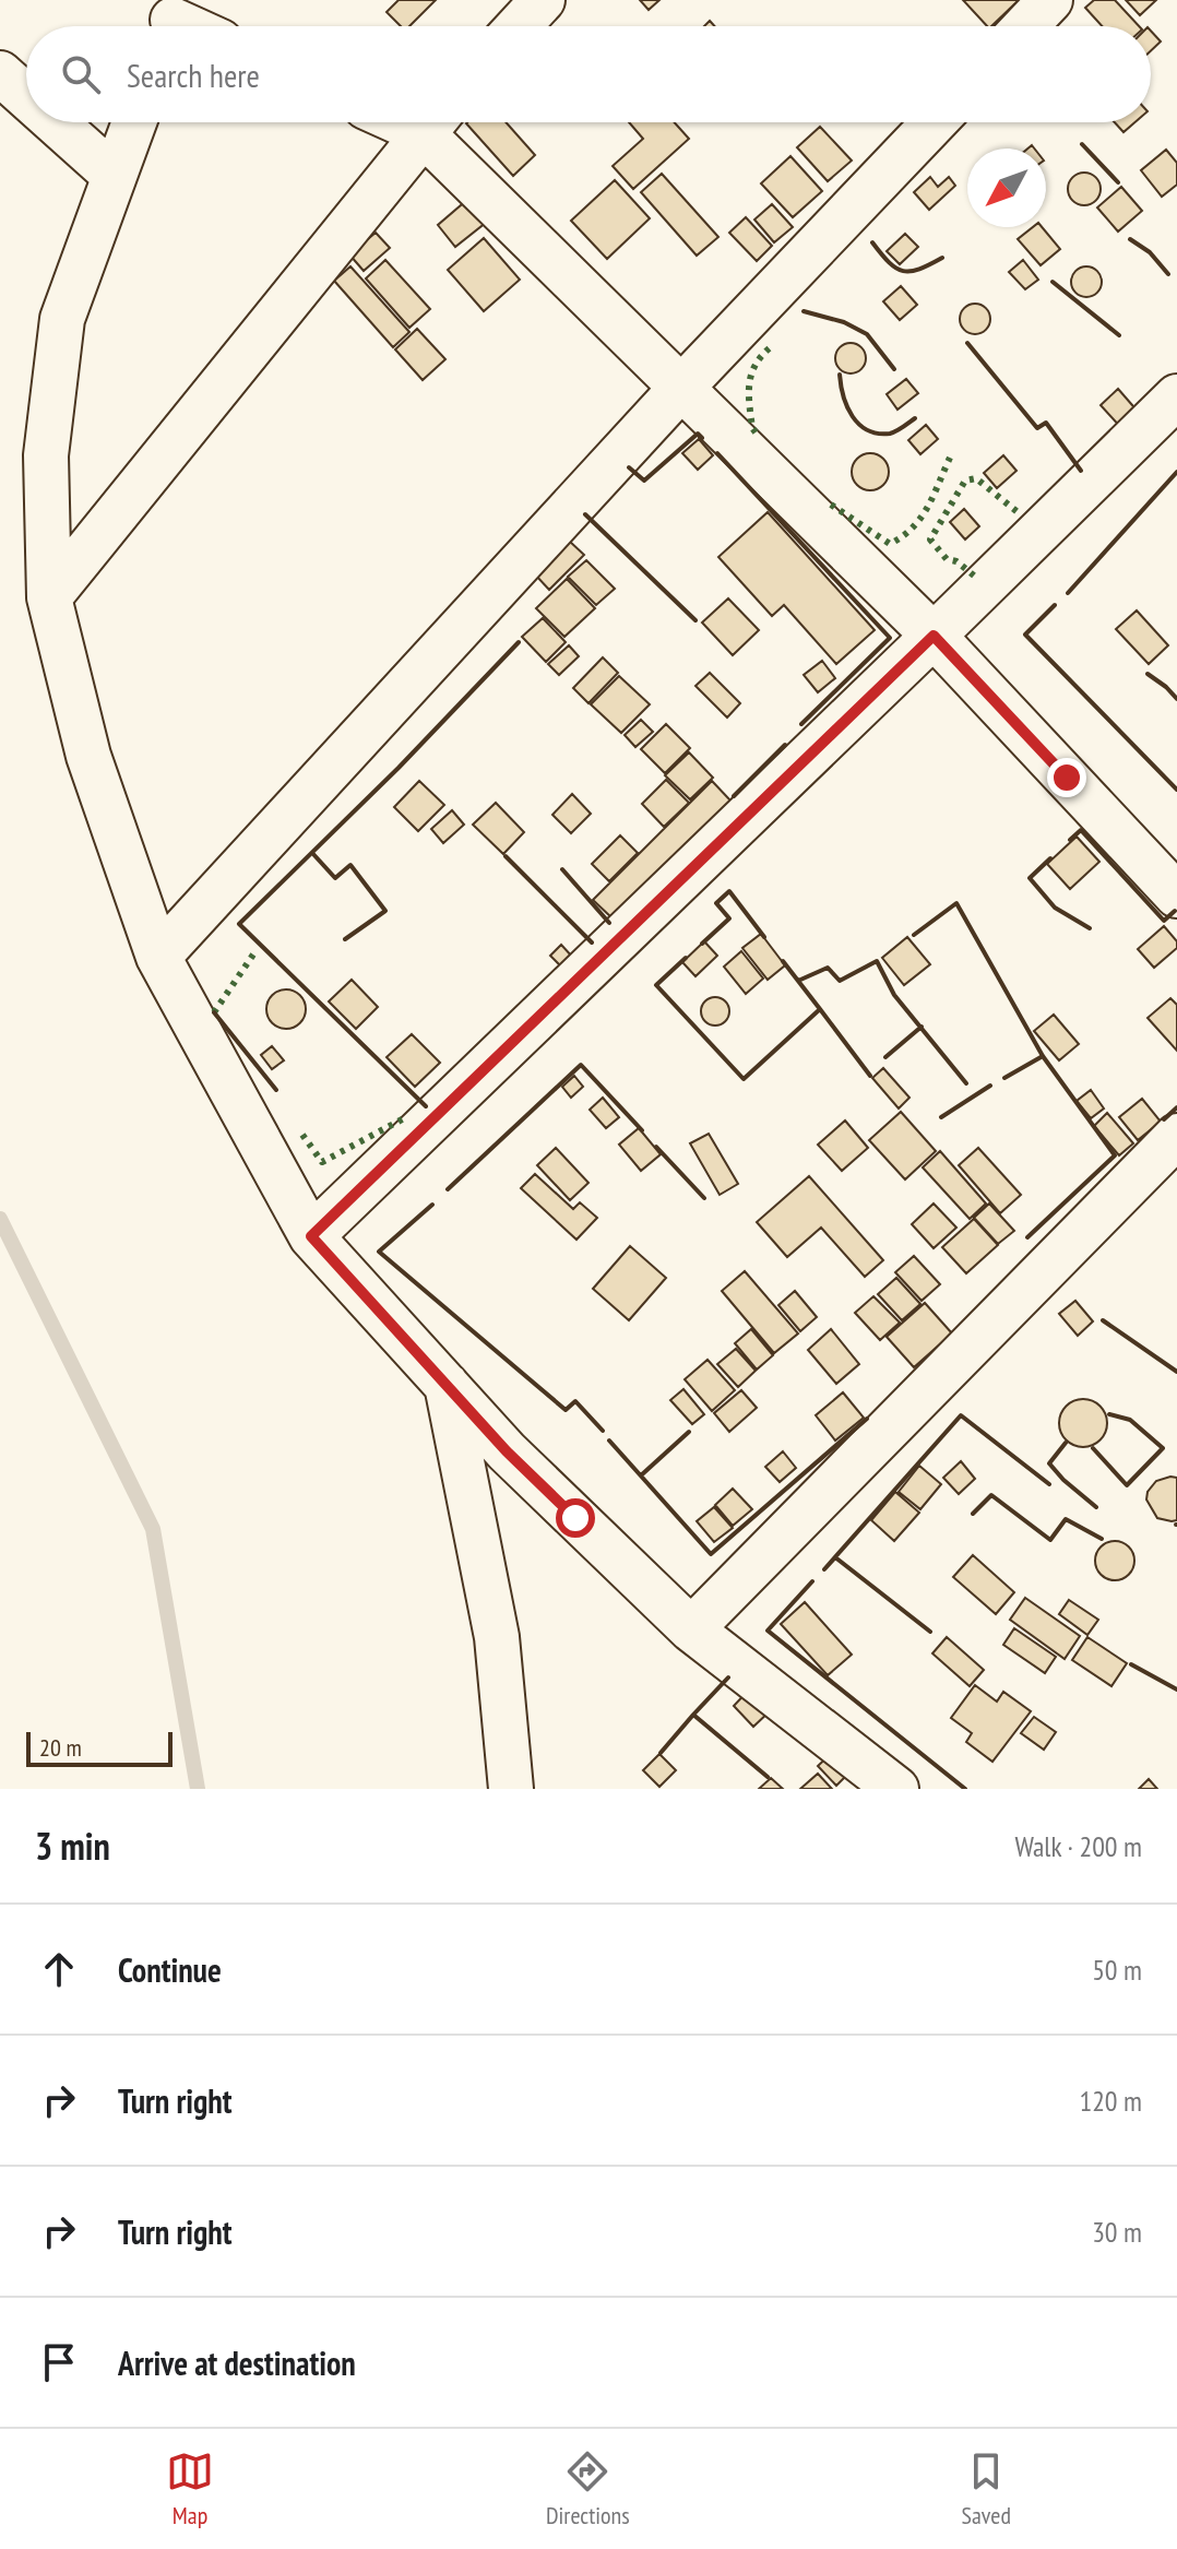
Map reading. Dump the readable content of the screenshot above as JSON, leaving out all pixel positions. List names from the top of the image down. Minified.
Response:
{"scale_bar":"20 m","north":"bottom left","page":{"search":"Search here","scale":"20 m","heading":["3 min","Walk · 200 m"],"list":[["Continue","50 m"],["Turn right","120 m"],["Turn right","30 m"],"Arrive at destination"],"nav":["Map","Directions","Saved"]}}
